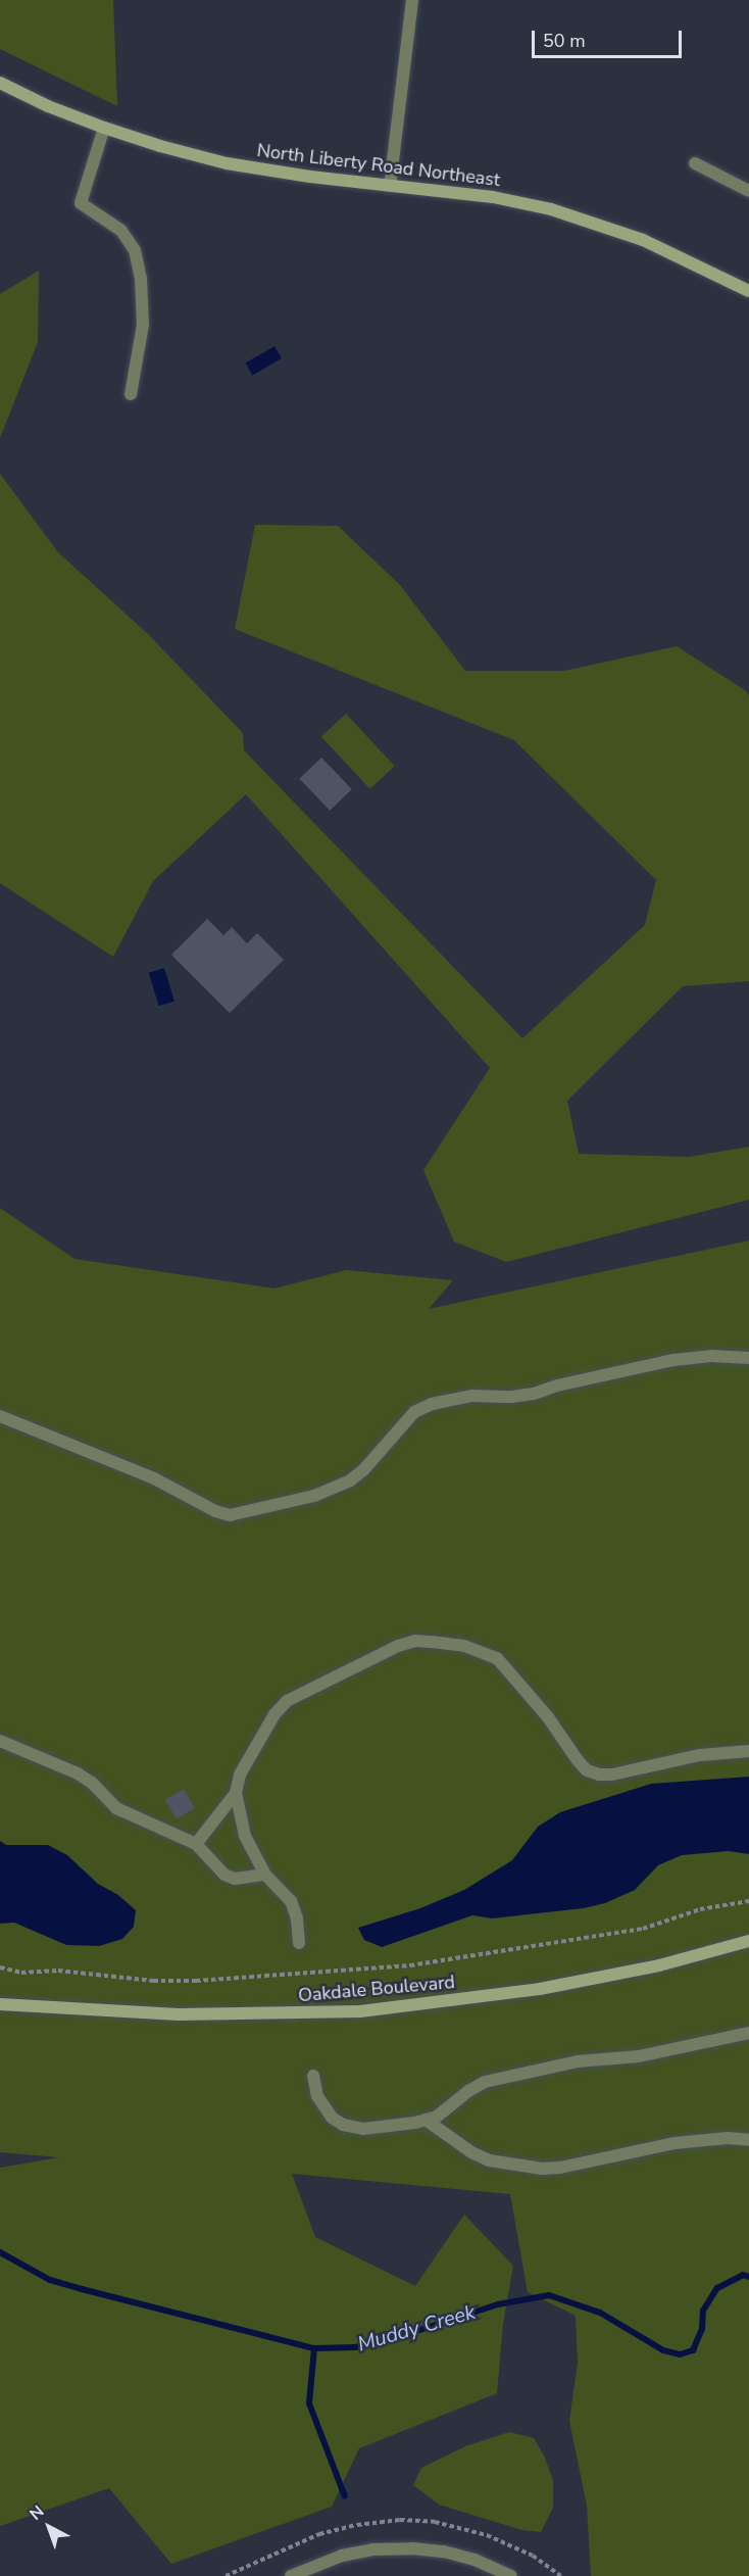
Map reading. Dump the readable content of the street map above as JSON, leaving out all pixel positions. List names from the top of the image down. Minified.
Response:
{"streets":{"main road":["North Liberty Road Northeast","Oakdale Boulevard"]},"water":["Muddy Creek"],"scale_bar":"50 m","north":"top left"}
